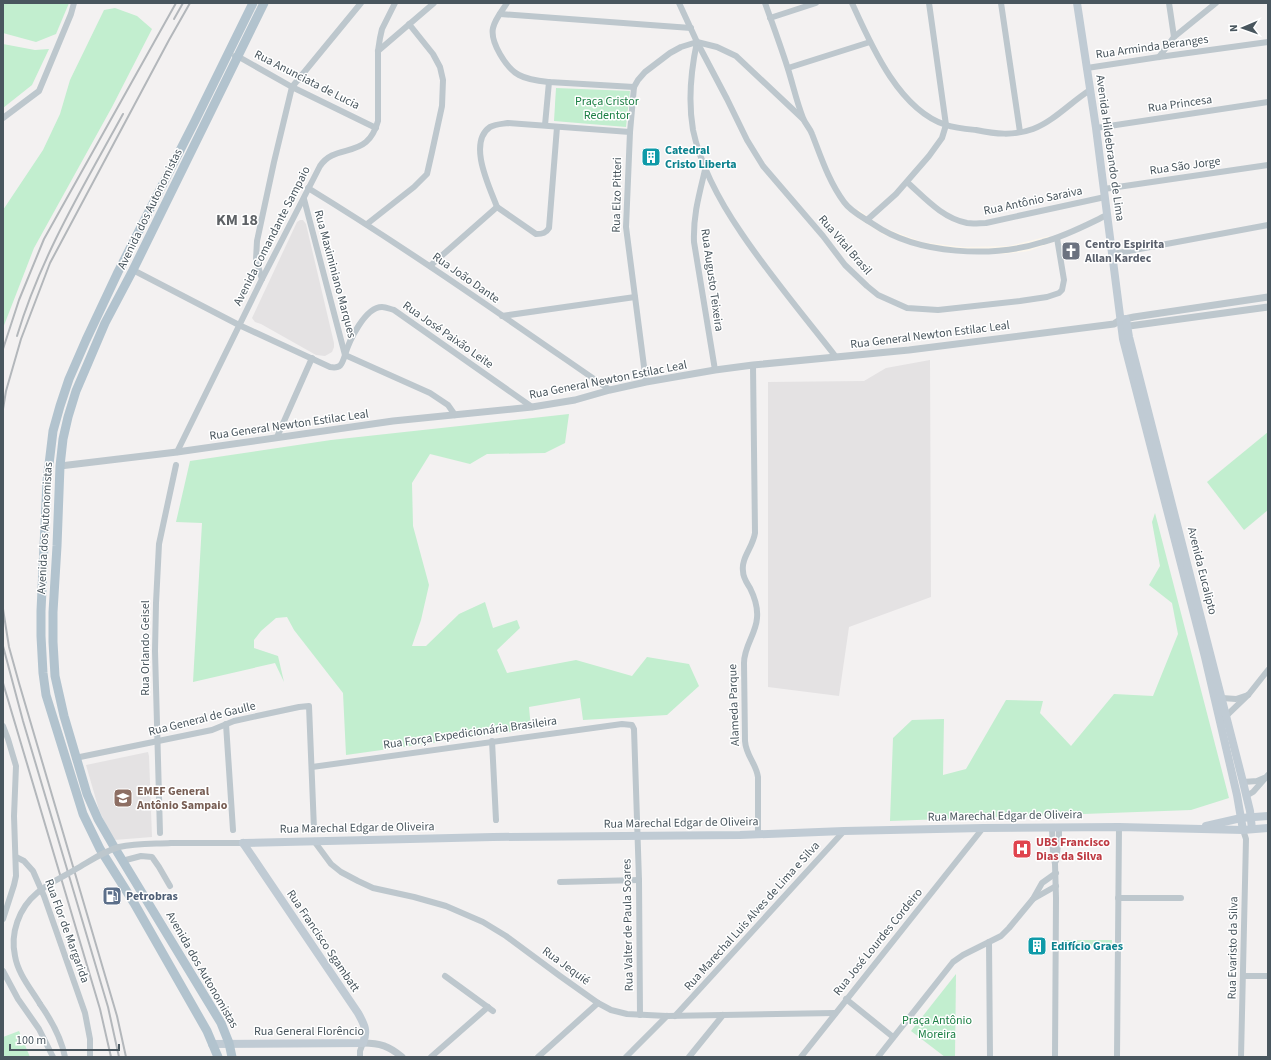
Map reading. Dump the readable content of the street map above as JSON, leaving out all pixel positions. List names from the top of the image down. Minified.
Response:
{"streets":{"main road":["Avenida Hildebrando de Lima","Avenida dos Autonomistas","Avenida Eucalipto","Rua Marechal Edgar de Oliveira","Rua Francisco Sgambatt","Rua General Florêncio"],"street":["Rua Arminda Beranges","Rua Anunciata de Lucia","Rua Princesa","Rua São Jorge","Rua Elzo Pitteri","Rua Antônio Saraiva","Avenida Comandante Sampaio","Rua Vital Brasil","Rua Maximiniano Marques","Rua João Dante","Rua Augusto Teixeira","Rua José Paixão Leite","Rua General Newton Estilac Leal","Rua Orlando Geisel","Alameda Parque","Rua General de Gaulle","Rua Força Expedicionária Brasileira","Rua Marechal Luis Alves de Lima e Silva","Rua Valter de Paula Soares","Rua Flor de Margarida","Rua José Lourdes Cordeiro","Rua Evaristo da Silva","Rua Jequié"]},"crossings":[["Rua Arminda Beranges","Avenida Hildebrando de Lima"],["Rua Anunciata de Lucia","Avenida dos Autonomistas"],["Rua Anunciata de Lucia","Avenida Comandante Sampaio"],["Rua Princesa","Avenida Hildebrando de Lima"],["Avenida Hildebrando de Lima","Rua São Jorge"],["Avenida Hildebrando de Lima","Rua Antônio Saraiva"],["Avenida Hildebrando de Lima","Rua General Newton Estilac Leal"],["Avenida Hildebrando de Lima","Avenida Eucalipto"],["Rua São Jorge","Rua Antônio Saraiva"],["Rua Elzo Pitteri","Rua General Newton Estilac Leal"],["Avenida dos Autonomistas","Rua General Newton Estilac Leal"],["Avenida dos Autonomistas","Rua General de Gaulle"],["Avenida dos Autonomistas","Rua General Florêncio"],["Avenida Comandante Sampaio","Rua Maximiniano Marques"],["Avenida Comandante Sampaio","Rua João Dante"],["Avenida Comandante Sampaio","Rua General Newton Estilac Leal"],["Rua Maximiniano Marques","Rua José Paixão Leite"],["Rua João Dante","Rua General Newton Estilac Leal"],["Rua Augusto Teixeira","Rua General Newton Estilac Leal"],["Rua José Paixão Leite","Rua General Newton Estilac Leal"],["Rua General Newton Estilac Leal","Avenida Eucalipto"],["Rua General Newton Estilac Leal","Alameda Parque"],["Avenida Eucalipto","Rua Marechal Edgar de Oliveira"],["Avenida Eucalipto","Rua Evaristo da Silva"],["Rua Orlando Geisel","Rua General de Gaulle"],["Alameda Parque","Rua Marechal Edgar de Oliveira"],["Rua General de Gaulle","Rua Força Expedicionária Brasileira"],["Rua Força Expedicionária Brasileira","Rua Valter de Paula Soares"],["Rua Marechal Edgar de Oliveira","Rua Marechal Luis Alves de Lima e Silva"],["Rua Marechal Edgar de Oliveira","Rua Valter de Paula Soares"],["Rua Marechal Edgar de Oliveira","Rua Francisco Sgambatt"],["Rua Marechal Edgar de Oliveira","Rua José Lourdes Cordeiro"],["Rua Marechal Edgar de Oliveira","Rua Evaristo da Silva"],["Rua Marechal Edgar de Oliveira","Rua Jequié"],["Rua Marechal Luis Alves de Lima e Silva","Rua Jequié"],["Rua Valter de Paula Soares","Rua Jequié"],["Rua Francisco Sgambatt","Rua General Florêncio"],["Rua José Lourdes Cordeiro","Rua Jequié"]],"districts":["KM 18"],"parks":["Praça Cristor Redentor","Praça Antônio Moreira"],"places":{"building":["Catedral Cristo Liberta","Edifício Graes"],"church":["Centro Espirita Allan Kardec"],"school or university":["EMEF General Antônio Sampaio"],"hospital":["UBS Francisco Dias da Silva"],"fuel station":["Petrobras"]},"scale_bar":"100 m","north":"left"}
